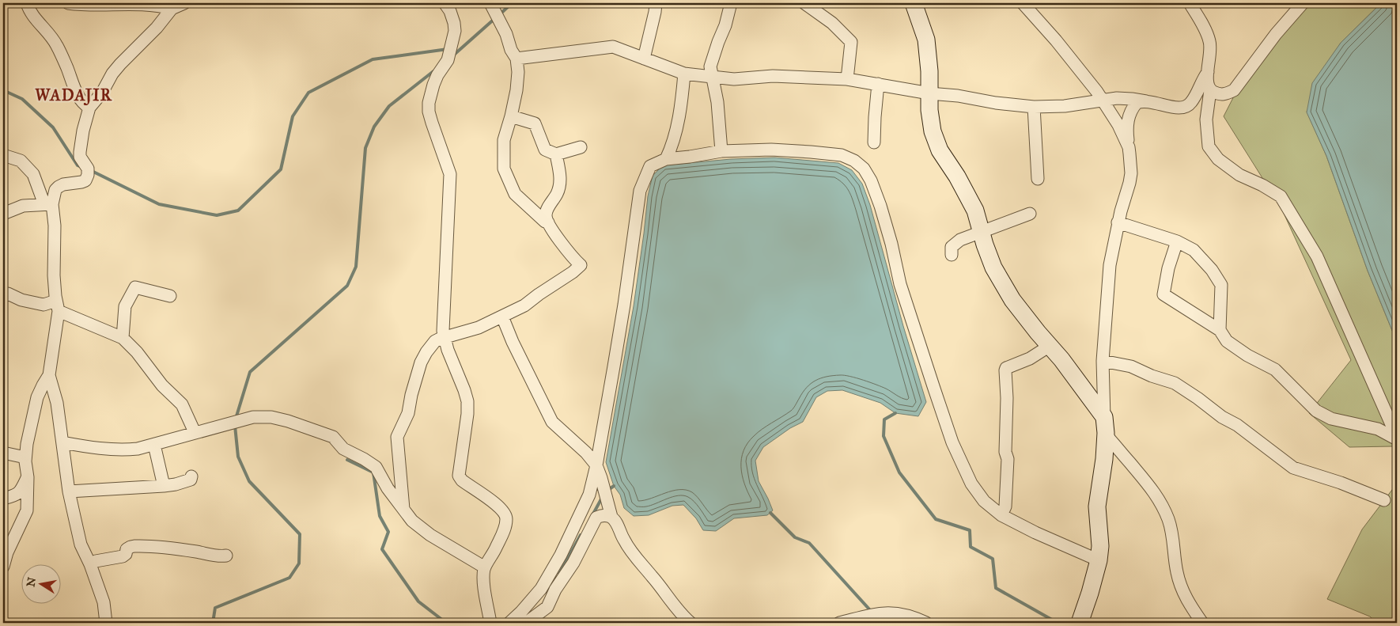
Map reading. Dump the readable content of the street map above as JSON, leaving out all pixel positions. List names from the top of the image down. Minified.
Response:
{"districts":["WADAJIR"],"north":"left"}
